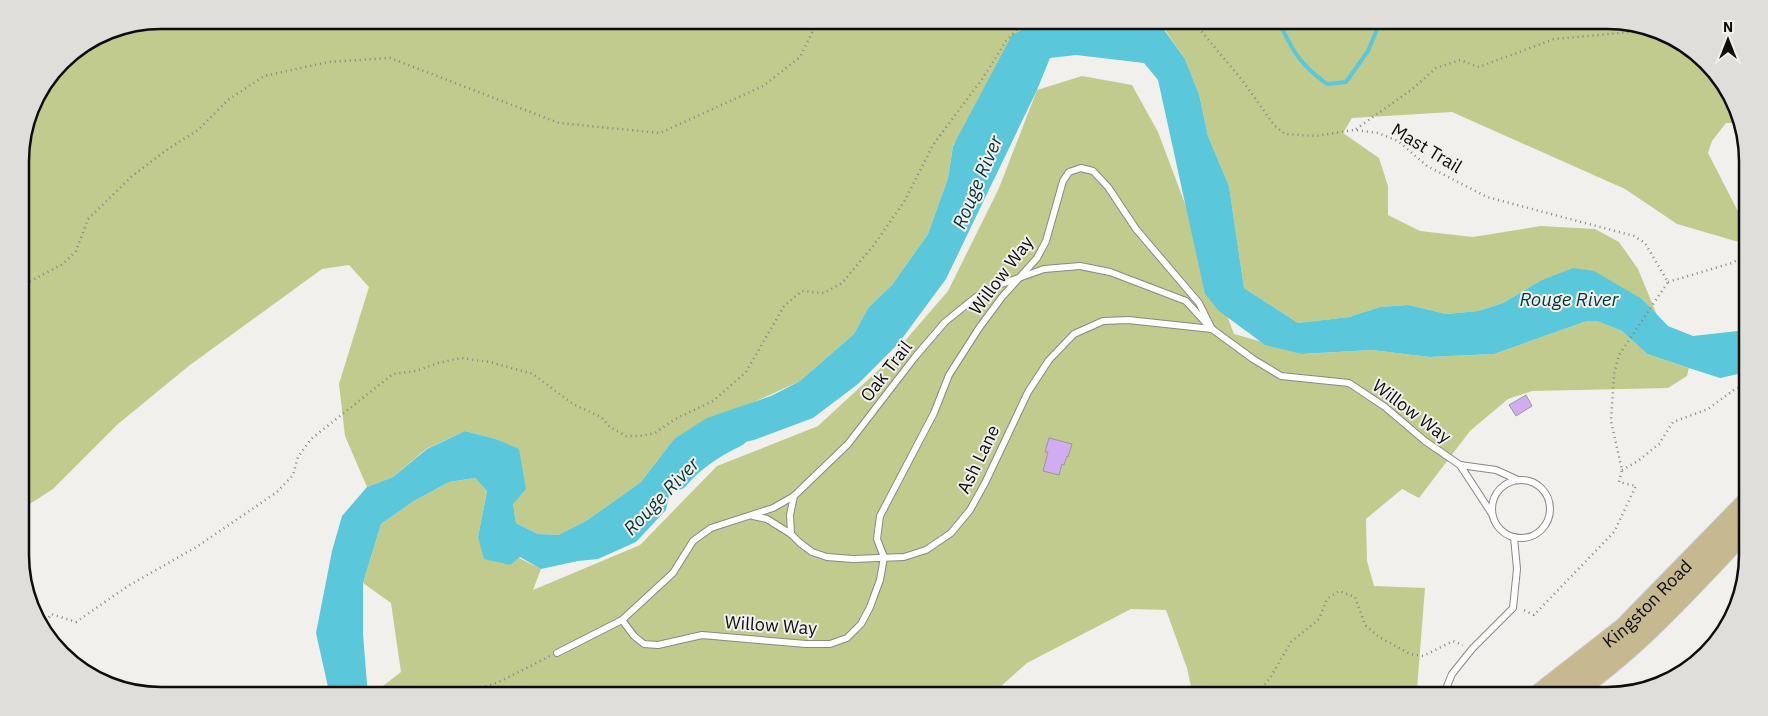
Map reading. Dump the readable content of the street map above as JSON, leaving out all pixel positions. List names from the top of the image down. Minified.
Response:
{"streets":{"main road":["Kingston Road"],"lane":["Willow Way","Oak Trail","Ash Lane"],"path":["Mast Trail"]},"crossings":[["Willow Way","Oak Trail"],["Willow Way","Ash Lane"],["Oak Trail","Ash Lane"]],"water":["Rouge River"],"north":"top"}
